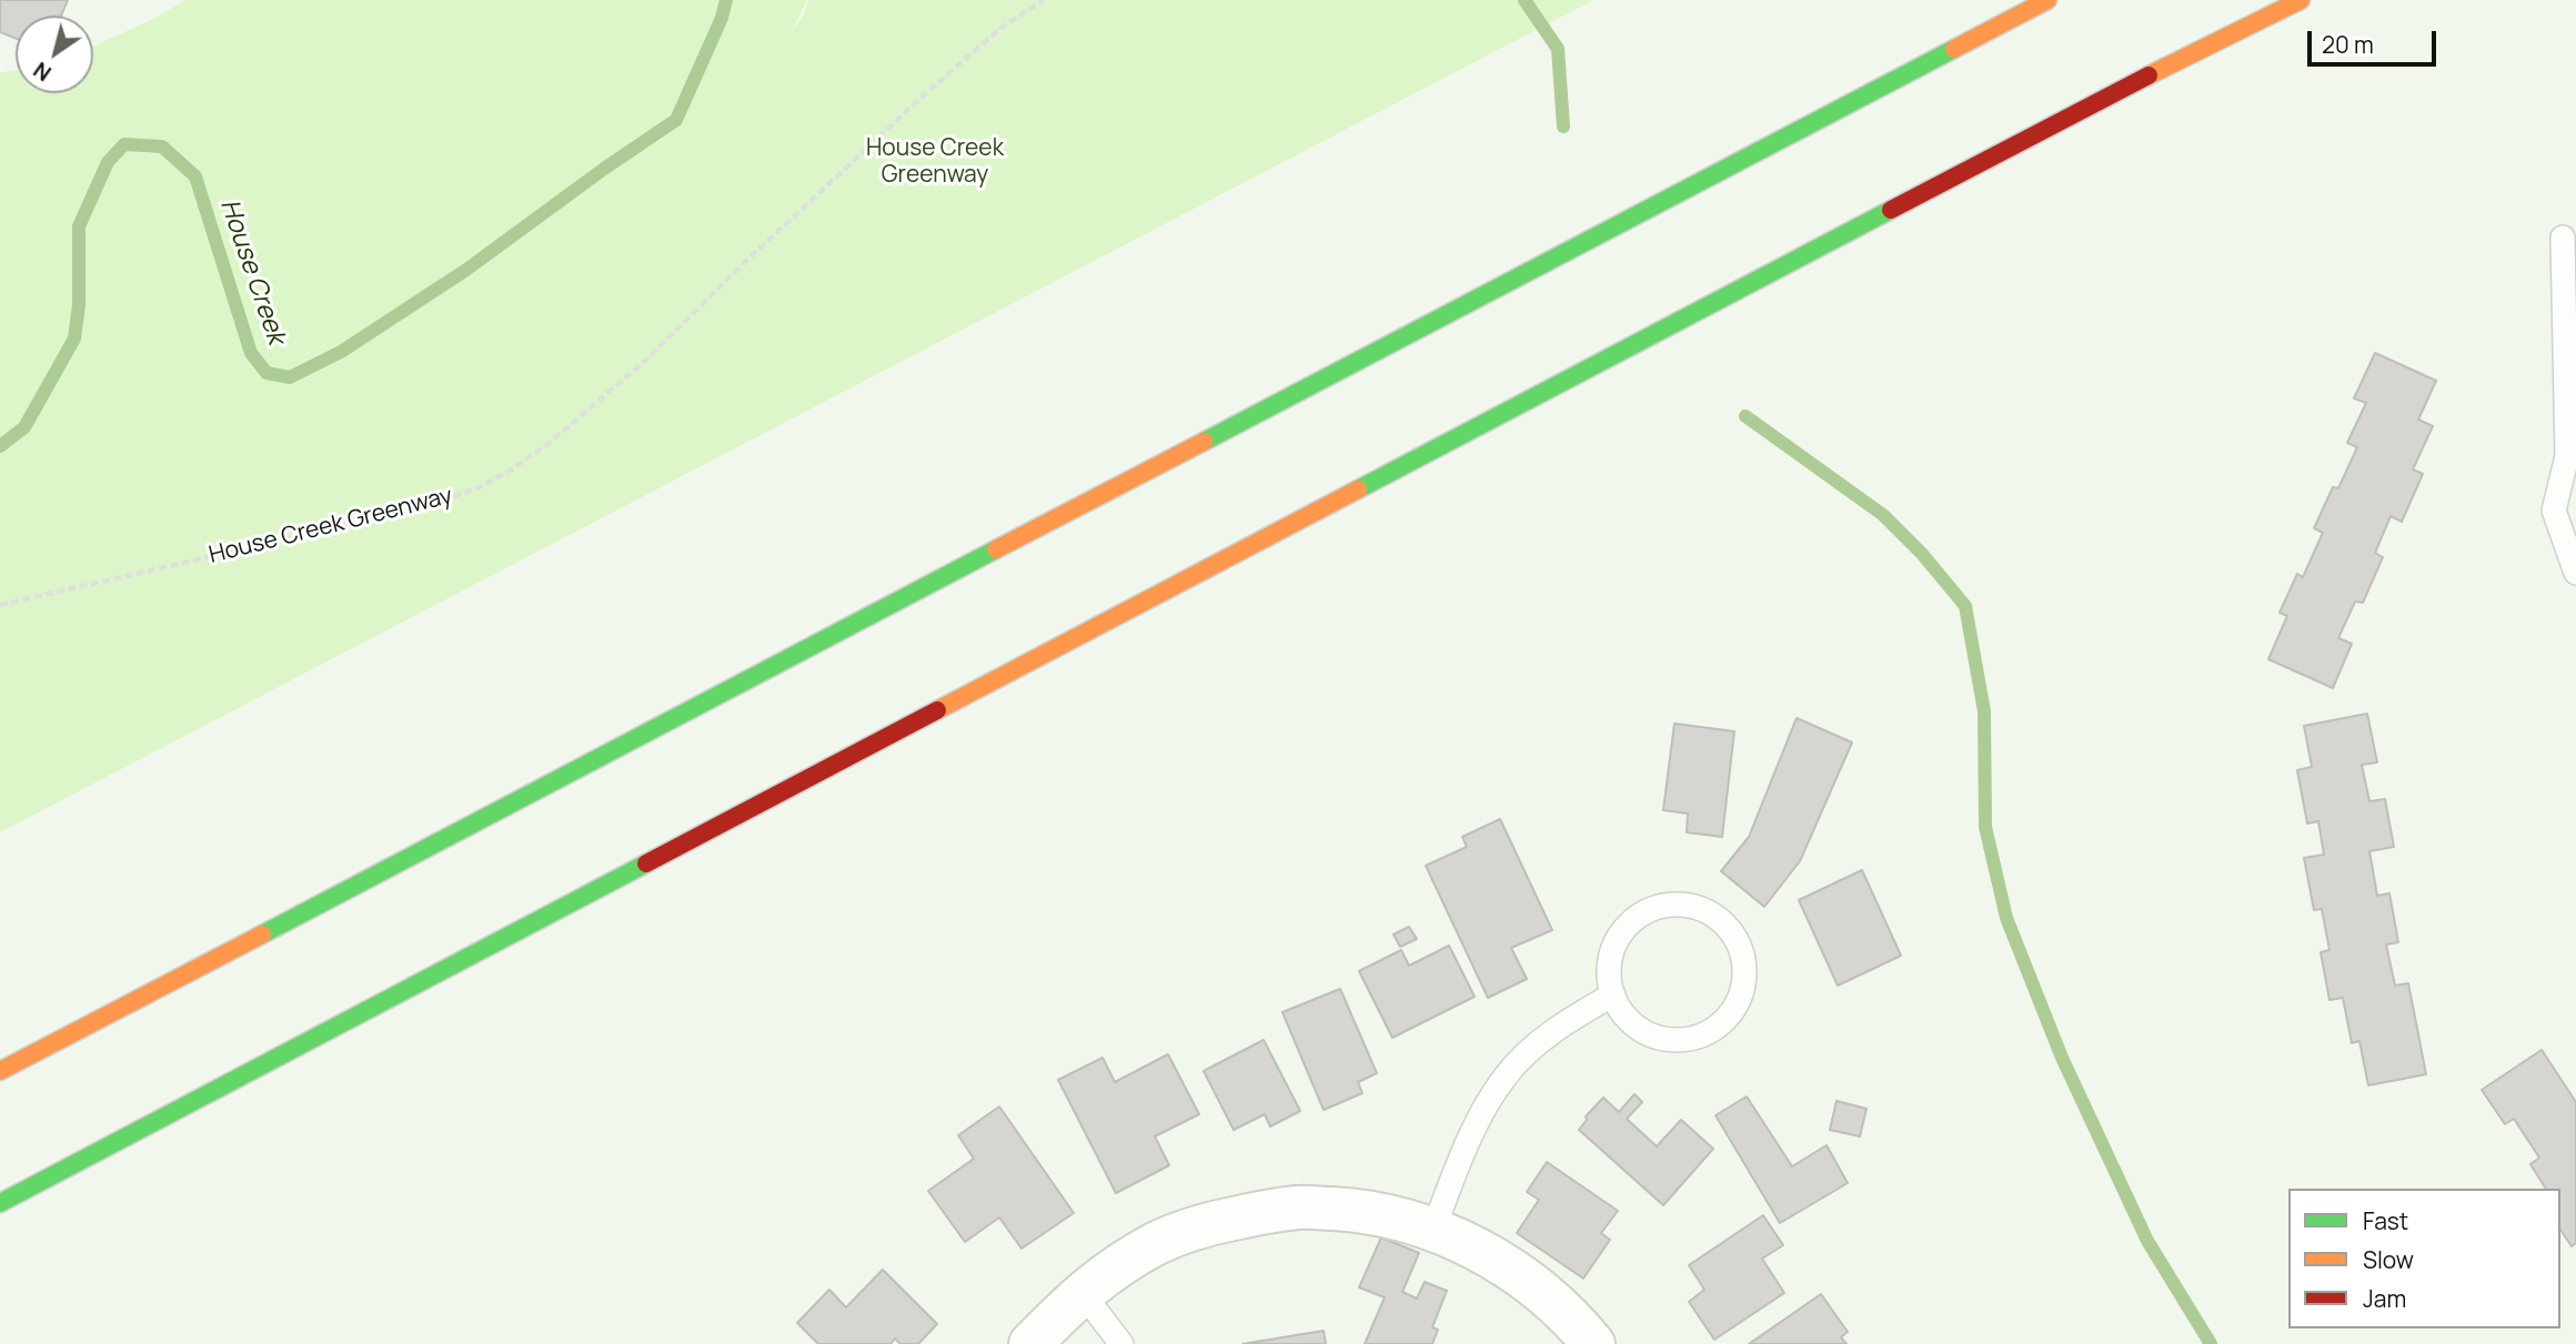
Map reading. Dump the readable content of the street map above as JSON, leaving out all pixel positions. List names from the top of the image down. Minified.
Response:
{"streets":{"path":["House Creek Greenway"]},"water":["House Creek"],"parks":["House Creek Greenway"],"legend":["Fast","Slow","Jam"],"scale_bar":"20 m","north":"bottom left"}
